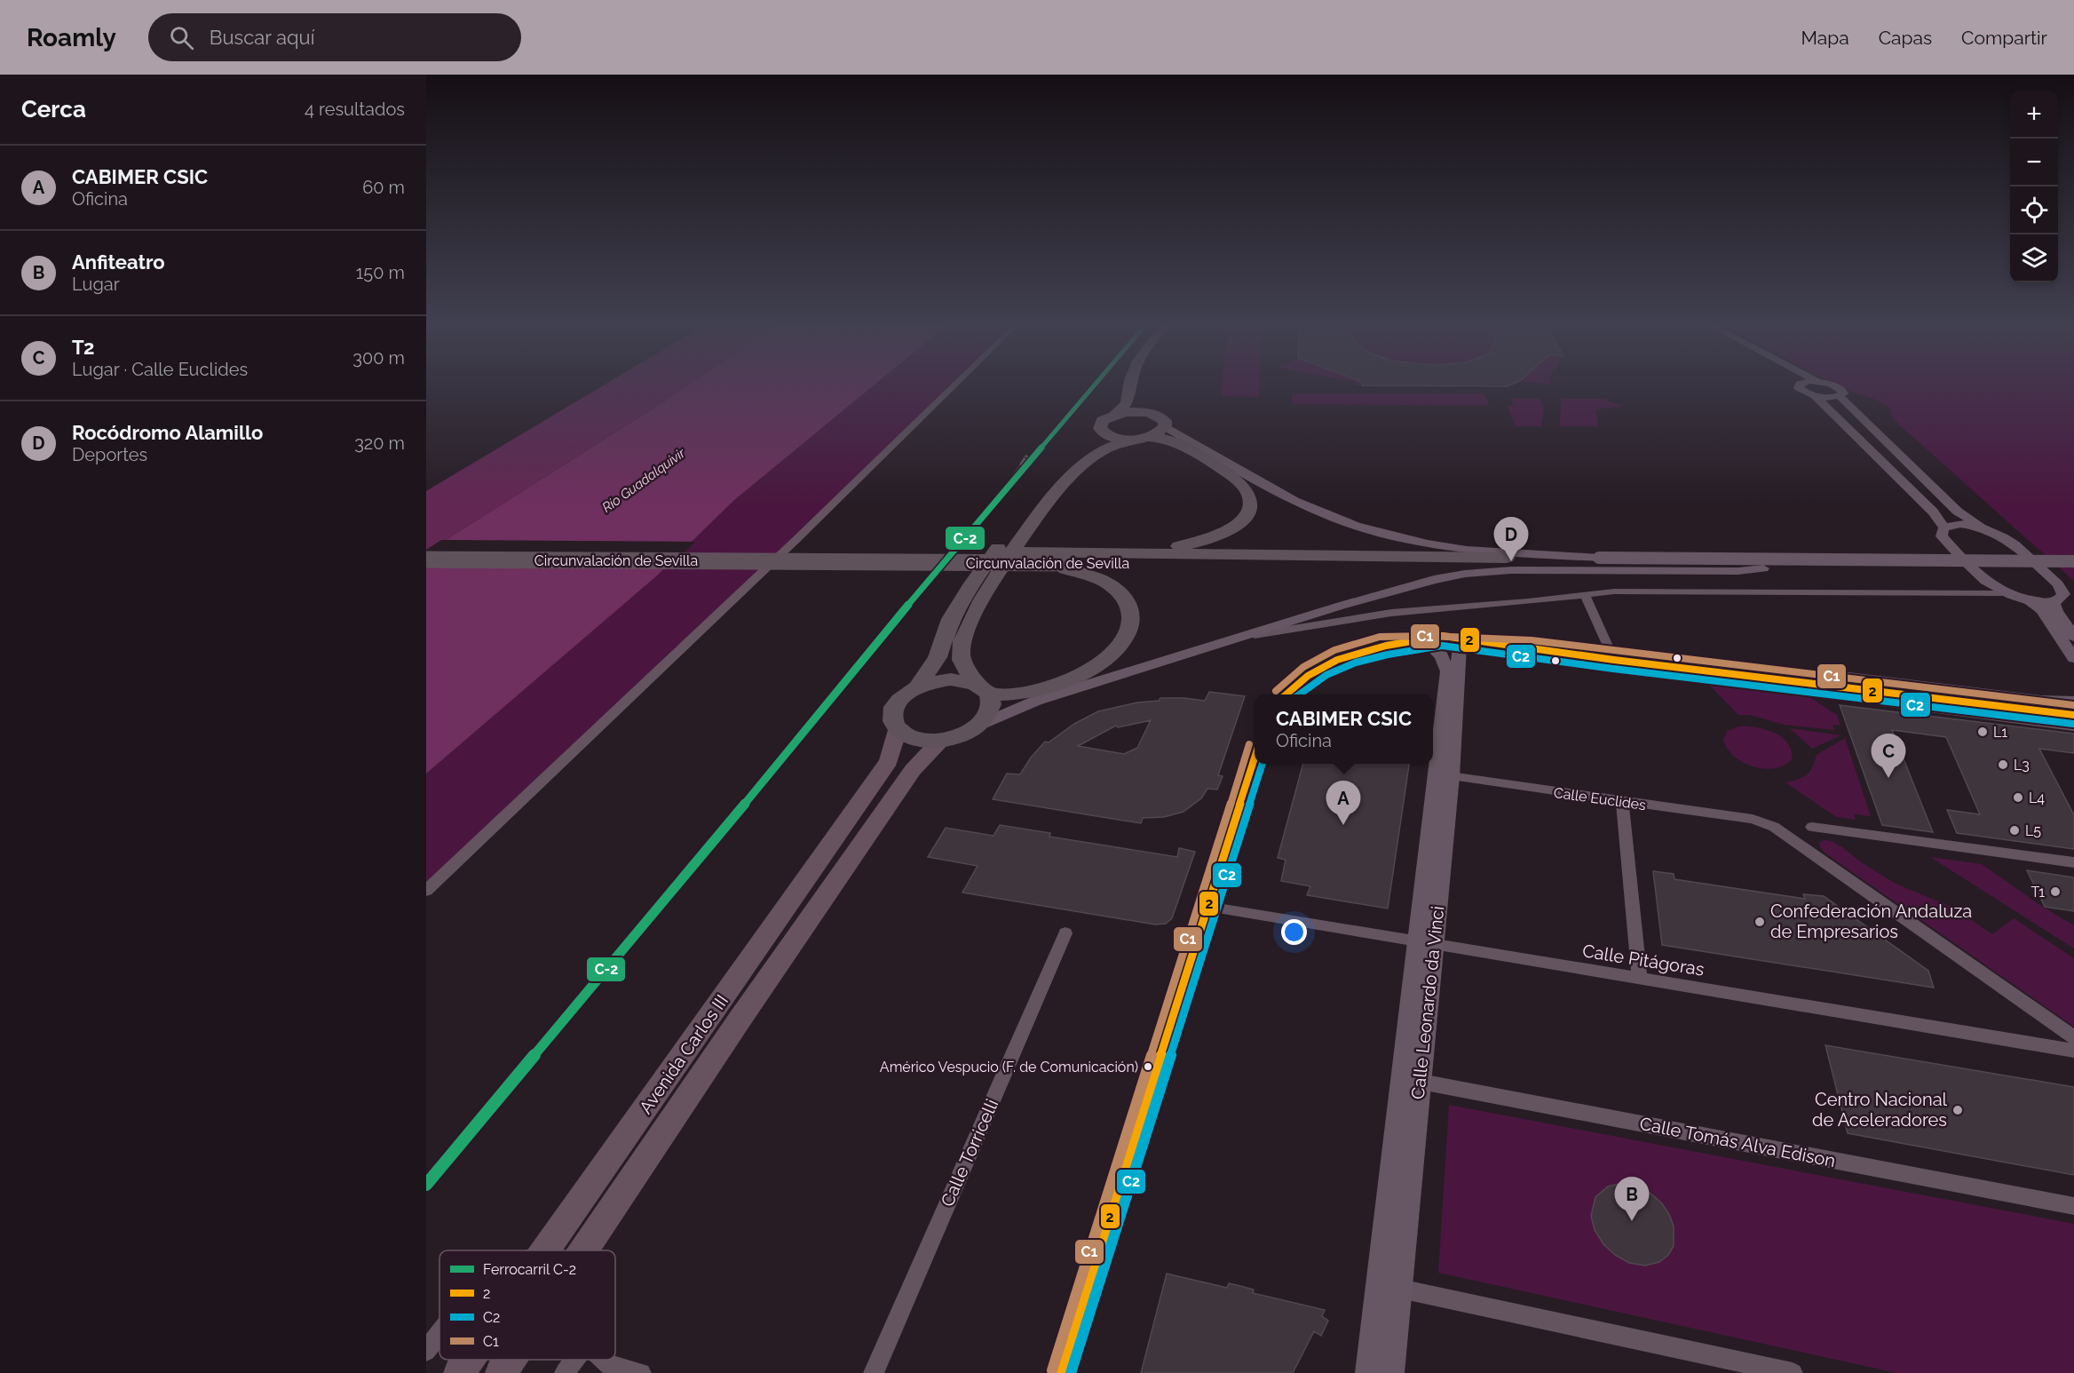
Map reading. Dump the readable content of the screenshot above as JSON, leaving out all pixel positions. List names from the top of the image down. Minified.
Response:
{"streets":{"highway":["Circunvalación de Sevilla"],"main road":["Avenida Carlos III"],"street":["Calle Euclides","Calle Pitágoras","Calle Leonardo da Vinci","Calle Tomás Alva Edison","Calle Torricelli"]},"crossings":[["Calle Euclides","Calle Leonardo da Vinci"],["Calle Pitágoras","Calle Leonardo da Vinci"],["Calle Leonardo da Vinci","Calle Tomás Alva Edison"]],"water":["Río Guadalquivir"],"places":["L1","L3","L4","L5","T1","Confederación Andaluza de Empresarios","Américo Vespucio (F. de Comunicación)","Centro Nacional de Aceleradores"],"lines":["rail line C-2","transit line 2","transit line C1","transit line C2"],"legend":["Ferrocarril C-2","2","C2","C1"],"page":{"header":"Roamly","search":"Buscar aquí","nav":["Mapa","Capas","Compartir"],"heading":["Cerca","4 resultados"],"map_buttons":["+","−"],"list":[{"mark":"A","name":"CABIMER CSIC","note":"Oficina","value":"60 m"},{"mark":"B","name":"Anfiteatro","note":"Lugar","value":"150 m"},{"mark":"C","name":"T2","note":"Lugar · Calle Euclides","value":"300 m"},{"mark":"D","name":"Rocódromo Alamillo","note":"Deportes","value":"320 m"}],"pins":["D","C","A","B"],"popup":["CABIMER CSIC","Oficina"]}}
